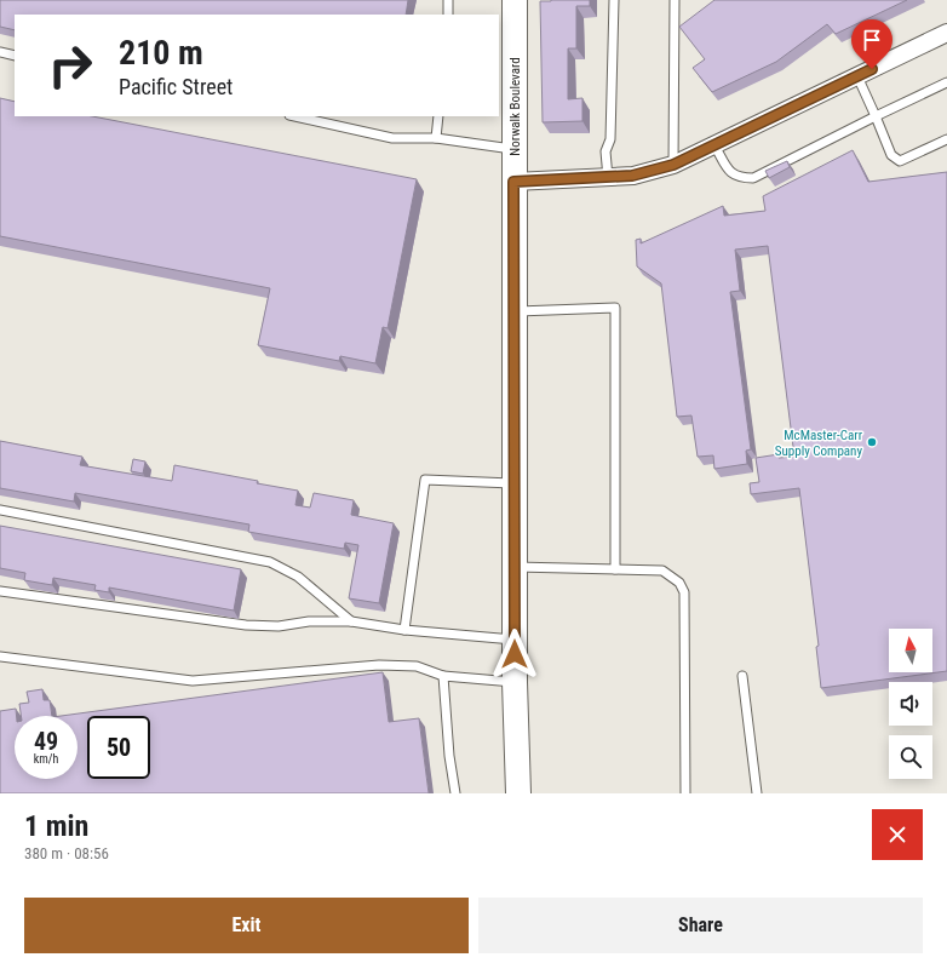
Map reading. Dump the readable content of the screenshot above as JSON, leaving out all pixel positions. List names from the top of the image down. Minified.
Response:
{"streets":{"main road":["Norwalk Boulevard"]},"places":["McMaster-Carr Supply Company"],"north":"top","page":{"turn":["210 m","Pacific Street"],"speed":"49 km/h","limit":"50","heading":["1 min","380 m · 08:56"],"buttons":["Exit","Share"]}}
